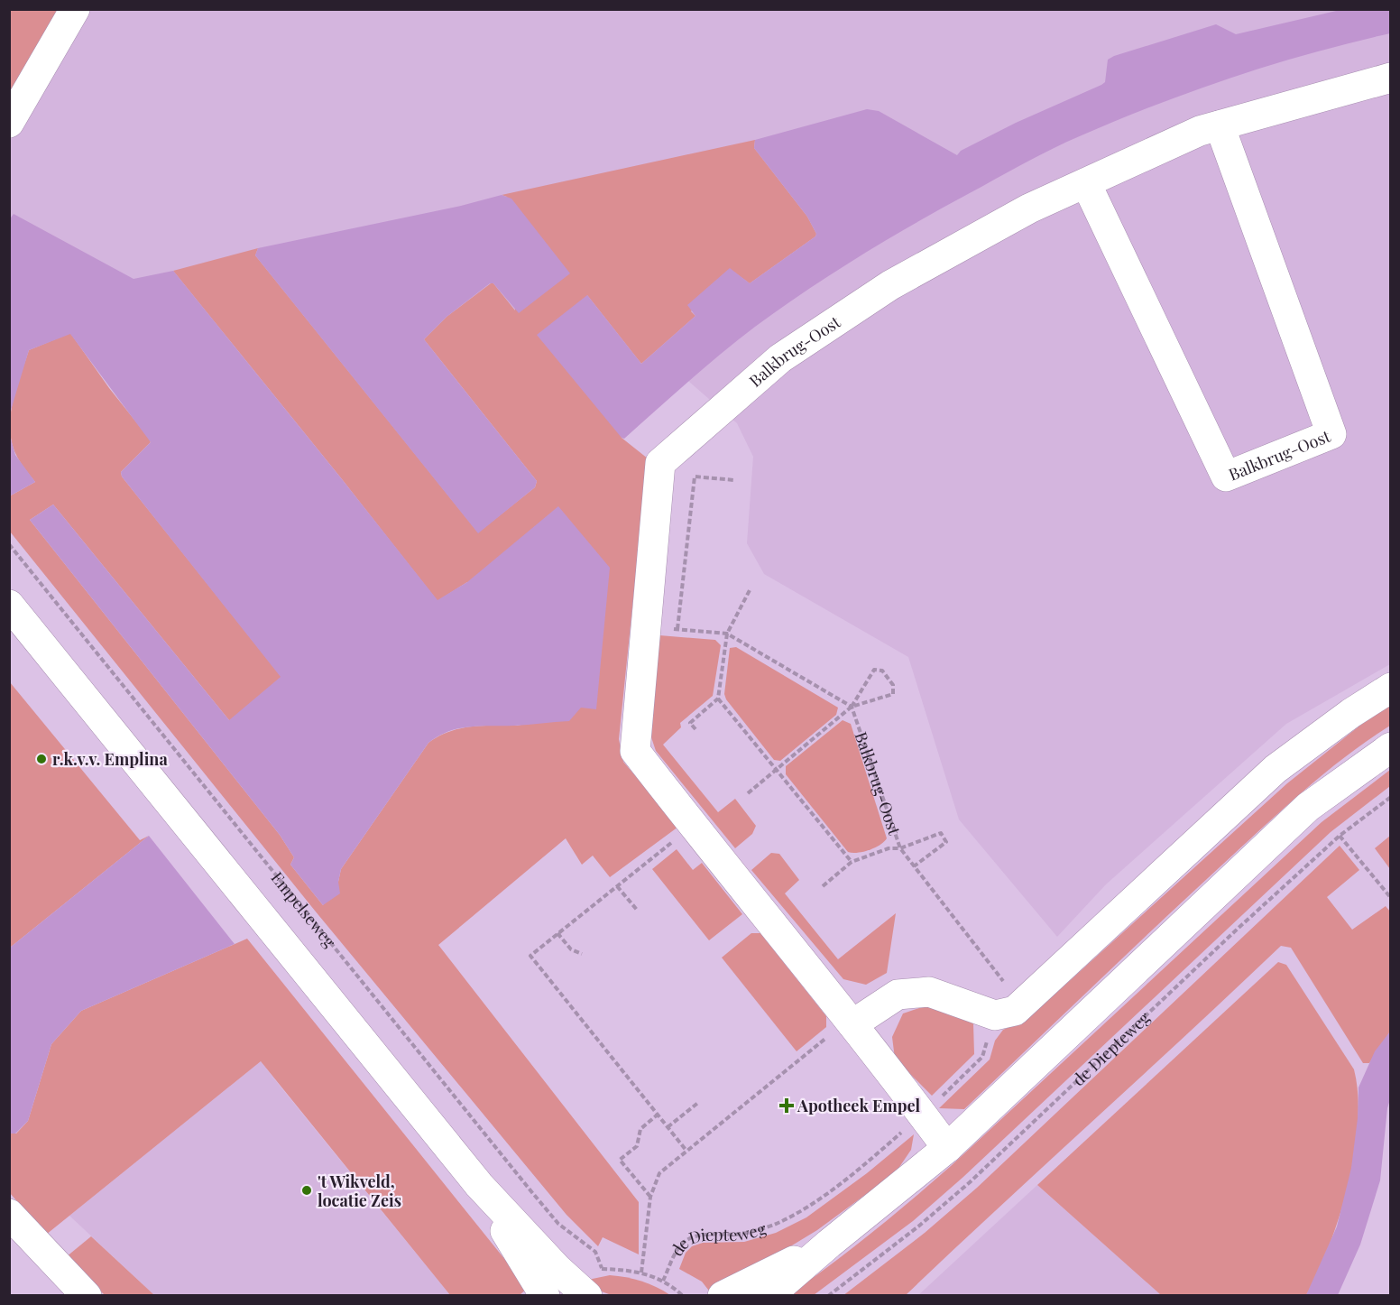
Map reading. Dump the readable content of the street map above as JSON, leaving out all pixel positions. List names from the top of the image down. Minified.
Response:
{"streets":{"street":["Balkbrug-Oost"],"path":["Empelseweg","de Diepteweg"]},"crossings":[["Balkbrug-Oost","de Diepteweg"]],"places":{"other":["r.k.v.v. Emplina","'t Wikveld, locatie Zeis"],"health":["Apotheek Empel"]}}
